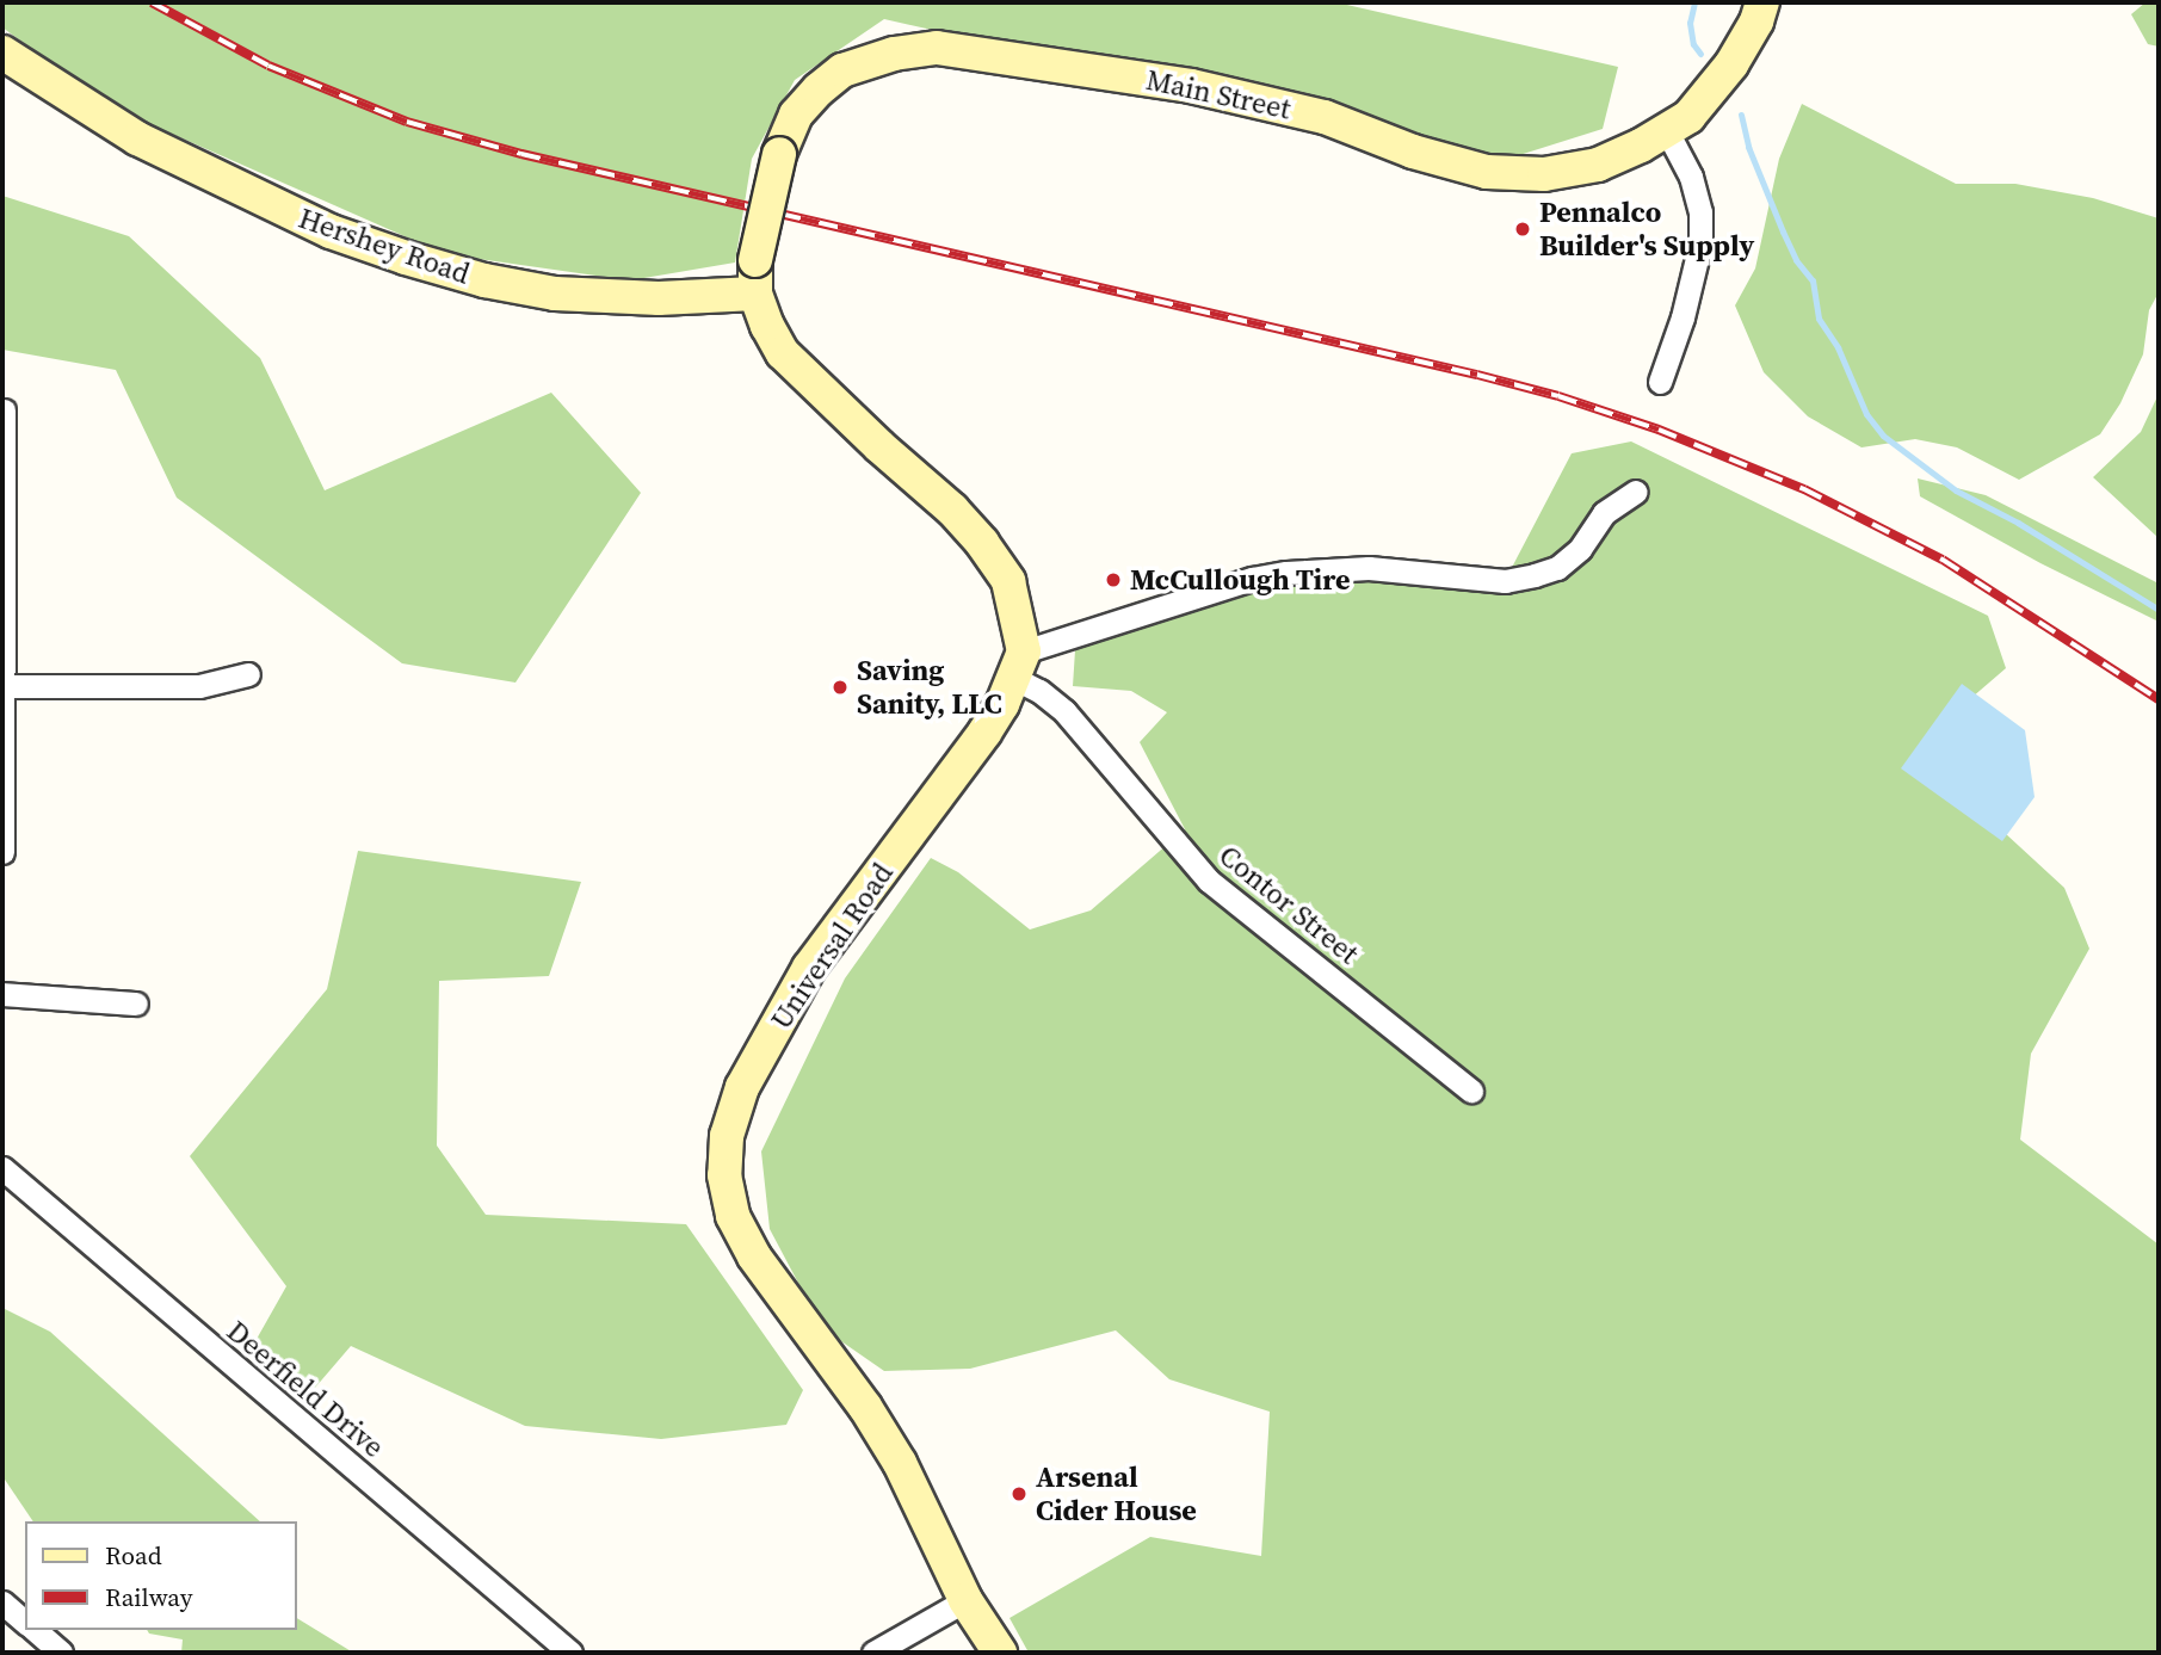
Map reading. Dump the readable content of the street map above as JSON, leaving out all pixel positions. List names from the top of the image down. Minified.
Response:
{"streets":{"street":["Main Street","Hershey Road","Contor Street","Universal Road","Deerfield Drive"]},"crossings":[["Main Street","Hershey Road"],["Contor Street","Universal Road"]],"places":["Pennalco Builder's Supply","McCullough Tire","Saving Sanity, LLC","Arsenal Cider House"],"legend":["Road","Railway"]}
